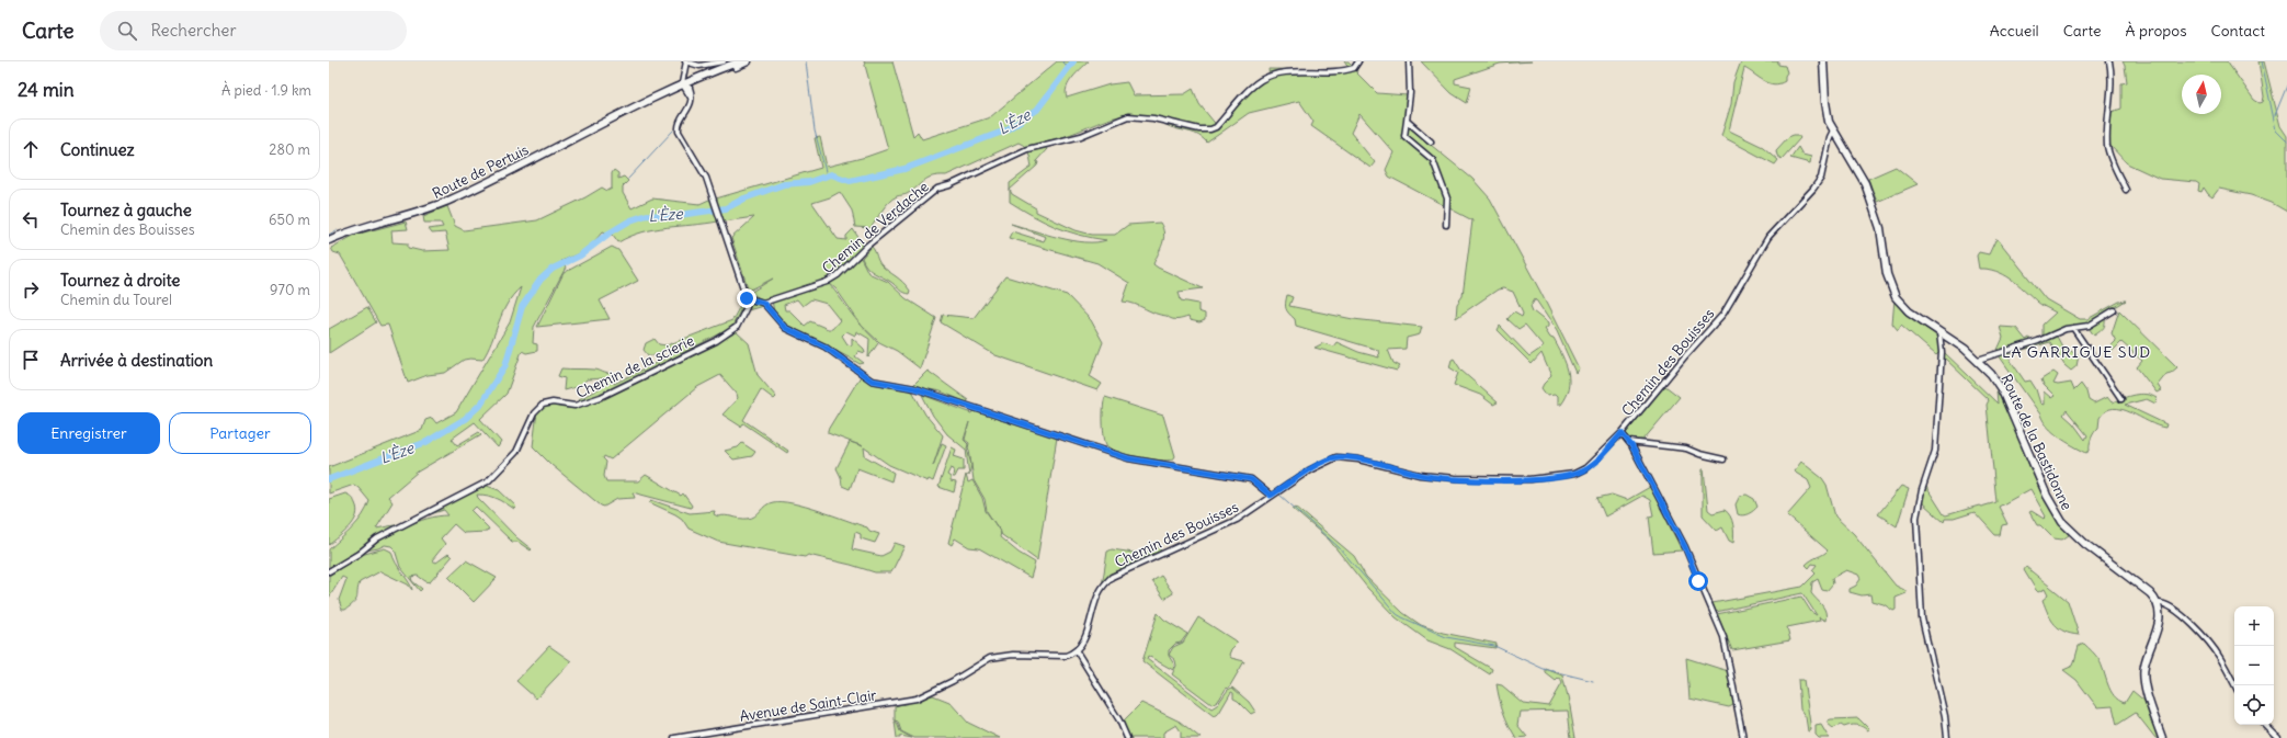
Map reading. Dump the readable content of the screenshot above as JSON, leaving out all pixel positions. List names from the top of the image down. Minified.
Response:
{"streets":{"street":["Route de Pertuis","Chemin de Verdache","Chemin des Bouisses","Chemin de la scierie","Route de la Bastidonne","Avenue de Saint-Clair"]},"crossings":[["Chemin des Bouisses","Route de la Bastidonne"],["Chemin des Bouisses","Avenue de Saint-Clair"]],"districts":["LA GARRIGUE SUD"],"water":["L'Èze"],"north":"top","page":{"header":"Carte","search":"Rechercher","nav":["Accueil","Carte","À propos","Contact"],"heading":["24 min","À pied · 1.9 km"],"list":[["Continuez","280 m"],["Tournez à gauche","Chemin des Bouisses","650 m"],["Tournez à droite","Chemin du Tourel","970 m"],"Arrivée à destination"],"buttons":["Enregistrer","Partager"],"map_buttons":["+","−"]}}
